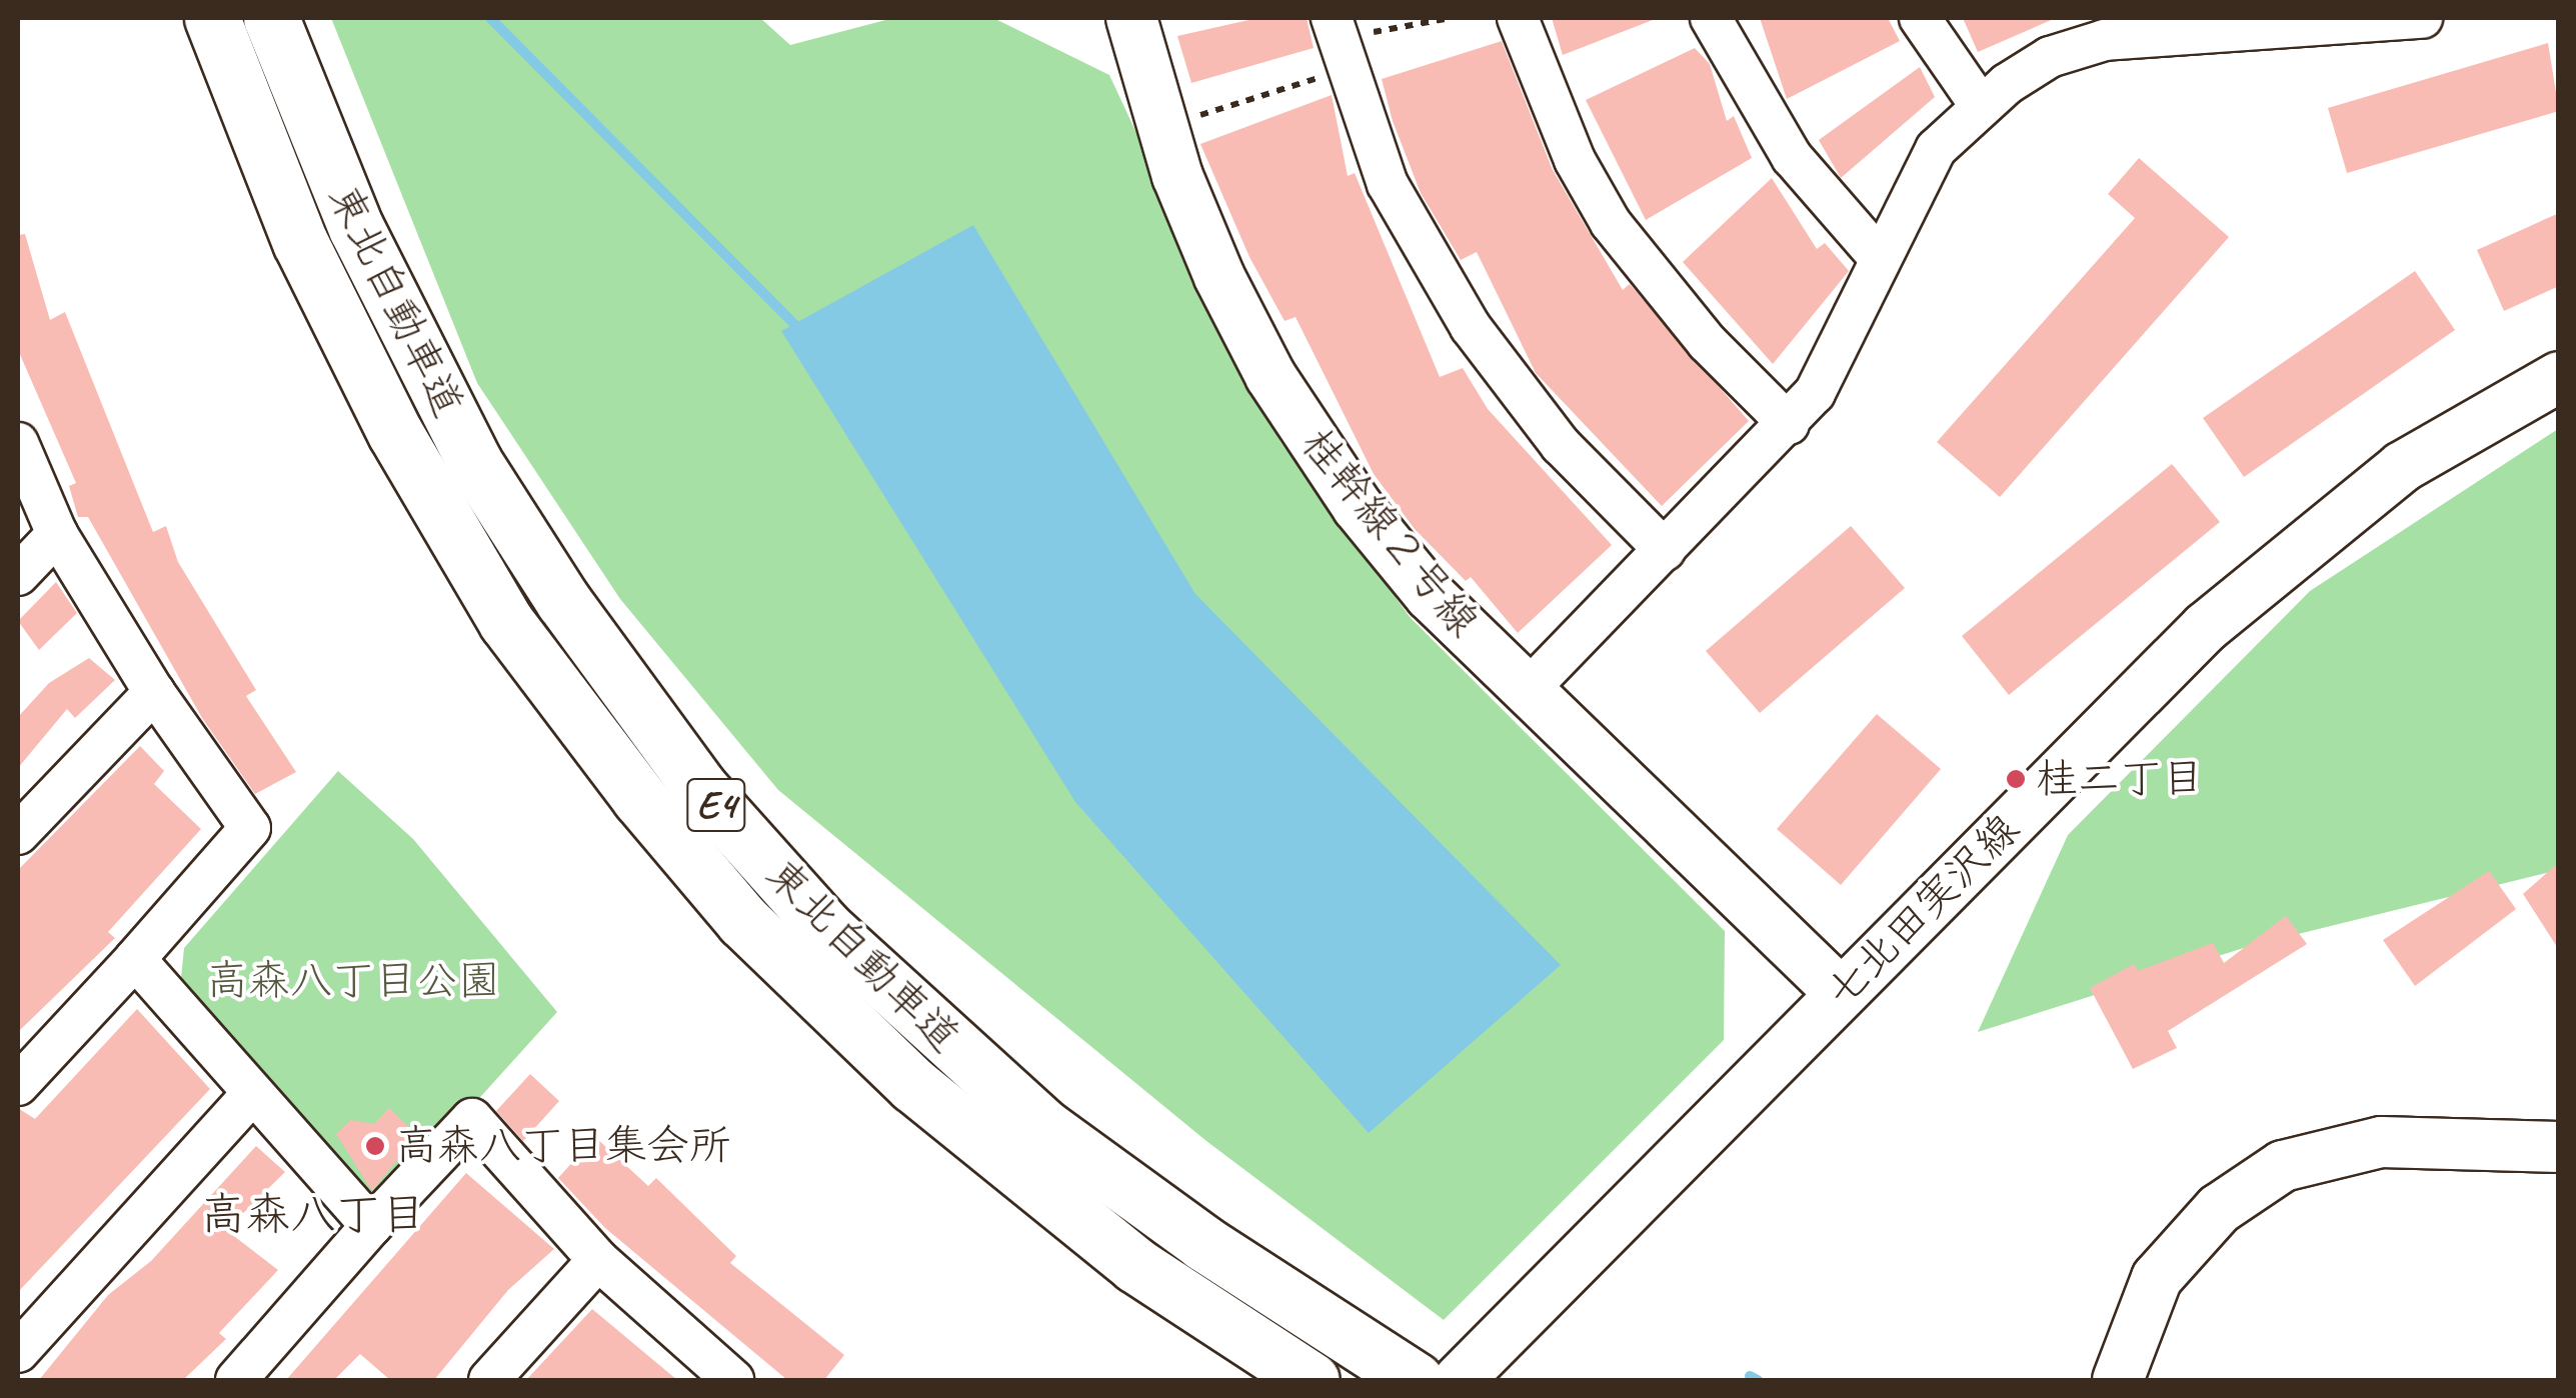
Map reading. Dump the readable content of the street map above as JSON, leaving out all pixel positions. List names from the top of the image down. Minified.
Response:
{"streets":{"highway":["東北自動車道","E4"],"street":["桂幹線２号線","七北田実沢線"]},"crossings":[["桂幹線２号線","七北田実沢線"]],"districts":["高森八丁目"],"parks":["高森八丁目公園"],"places":["桂二丁目","高森八丁目集会所"]}
